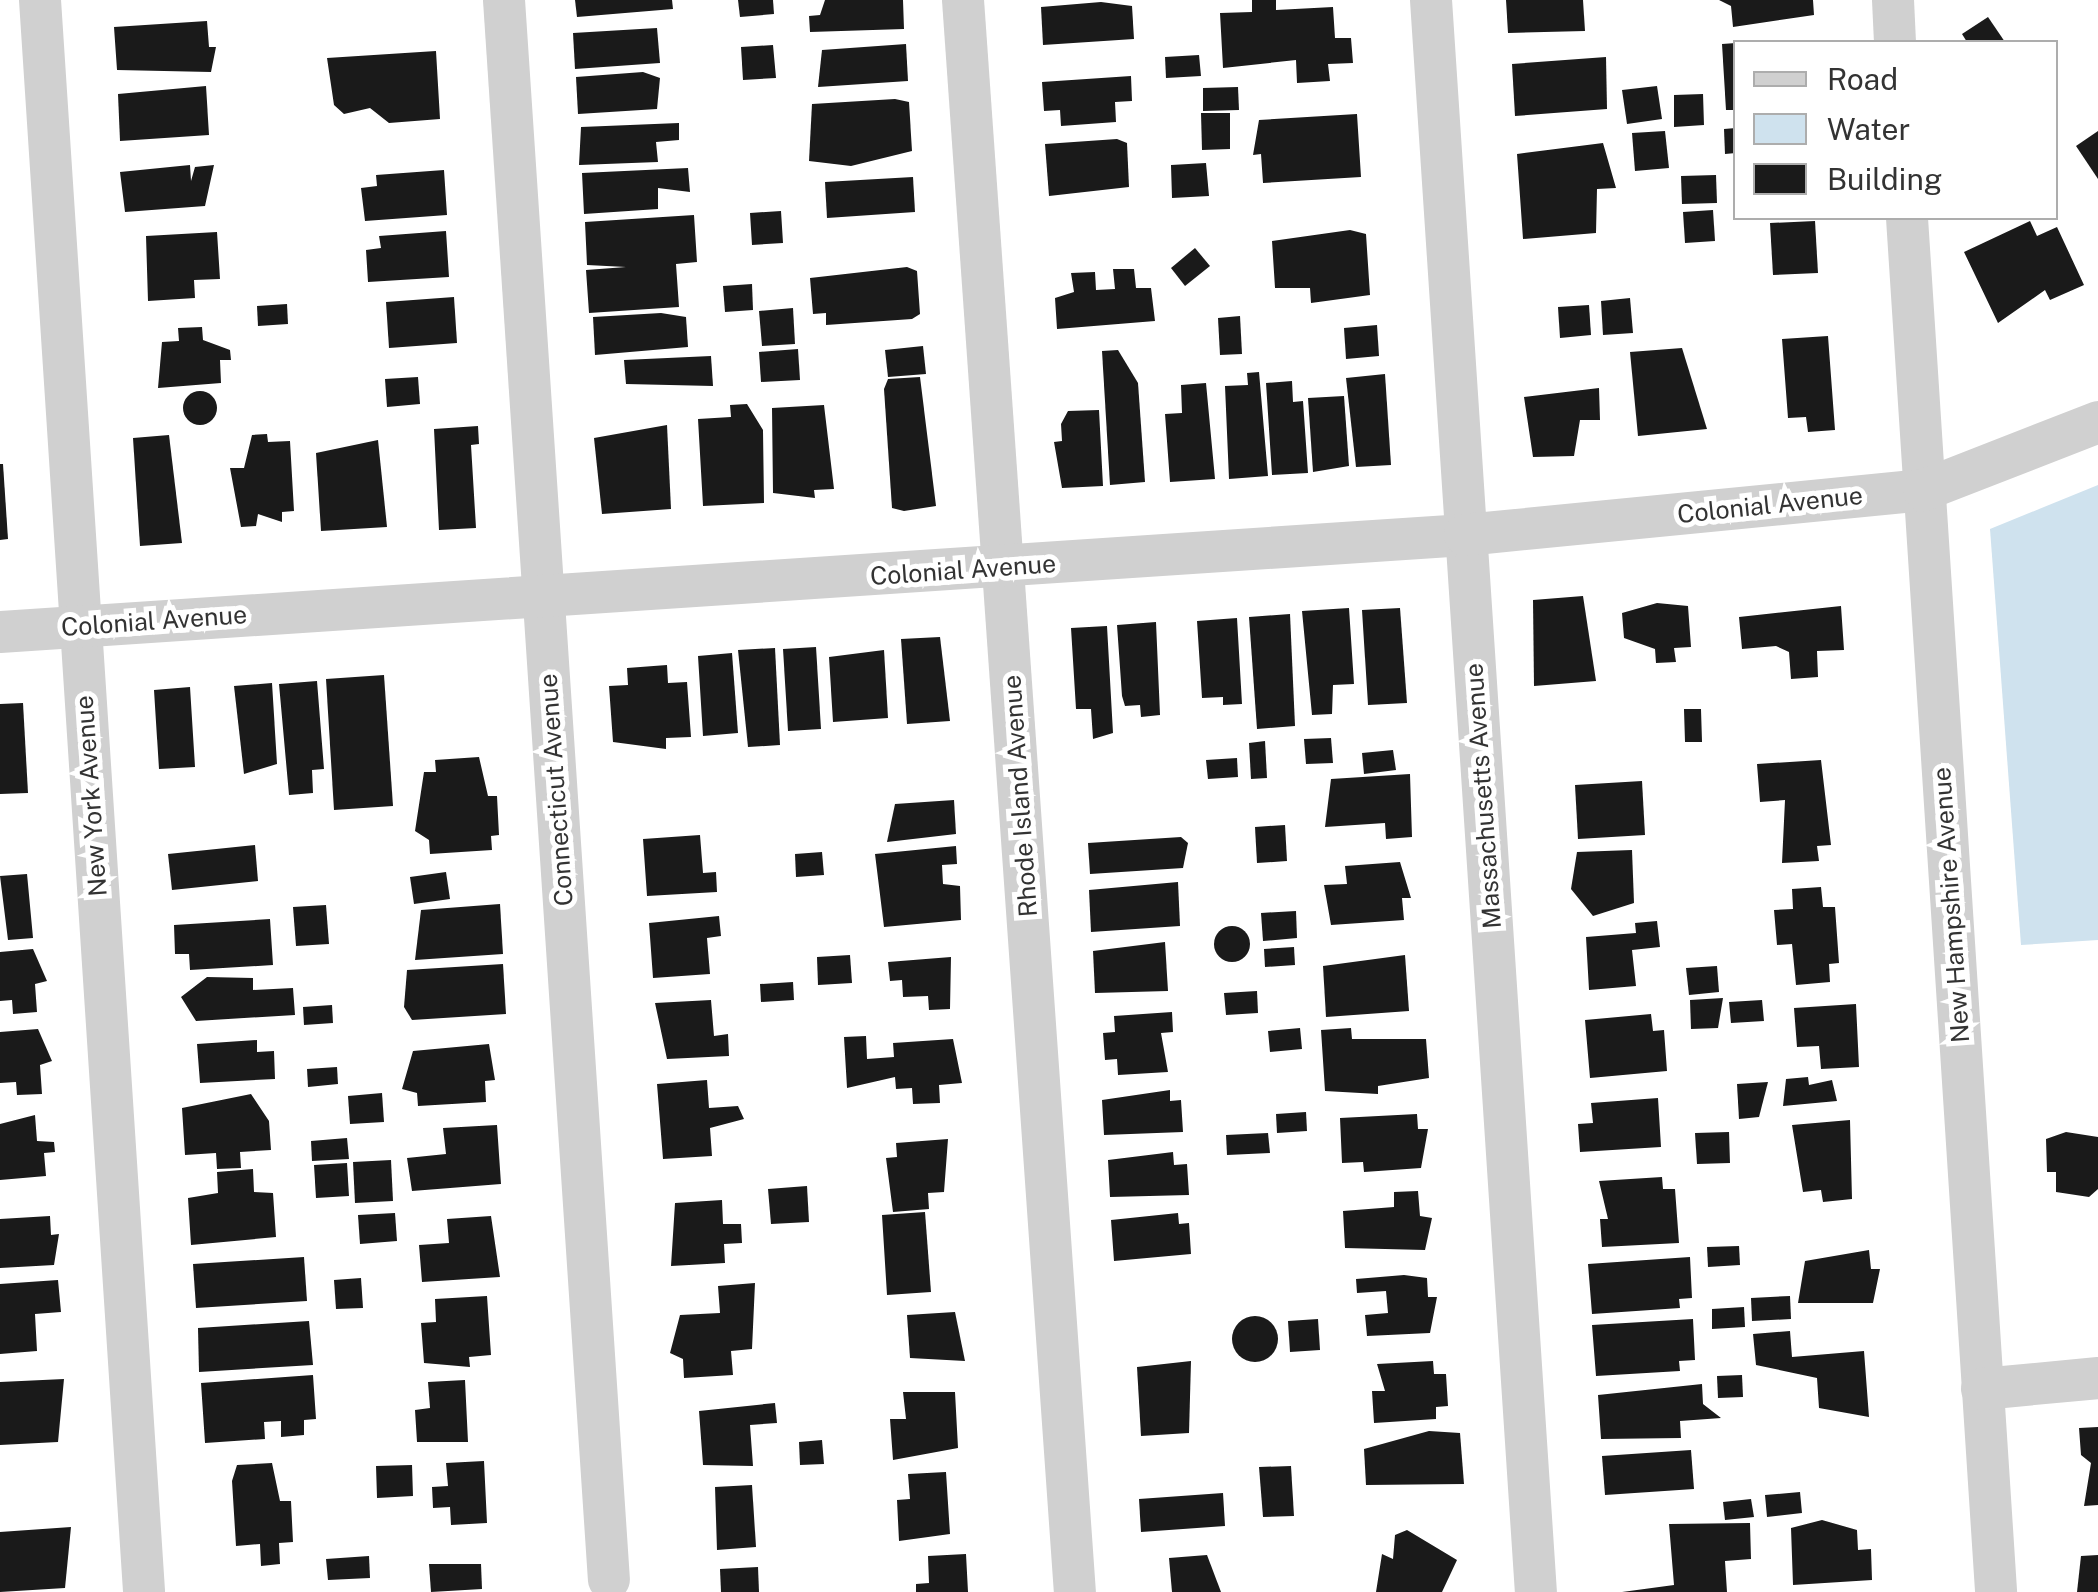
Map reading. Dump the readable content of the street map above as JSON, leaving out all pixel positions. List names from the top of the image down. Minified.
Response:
{"streets":{"street":["Colonial Avenue","Connecticut Avenue","New York Avenue","Rhode Island Avenue","Massachusetts Avenue","New Hampshire Avenue"]},"crossings":[["Colonial Avenue","Connecticut Avenue"],["Colonial Avenue","New York Avenue"],["Colonial Avenue","Rhode Island Avenue"],["Colonial Avenue","Massachusetts Avenue"],["Colonial Avenue","New Hampshire Avenue"]],"legend":["Road","Water","Building"]}
